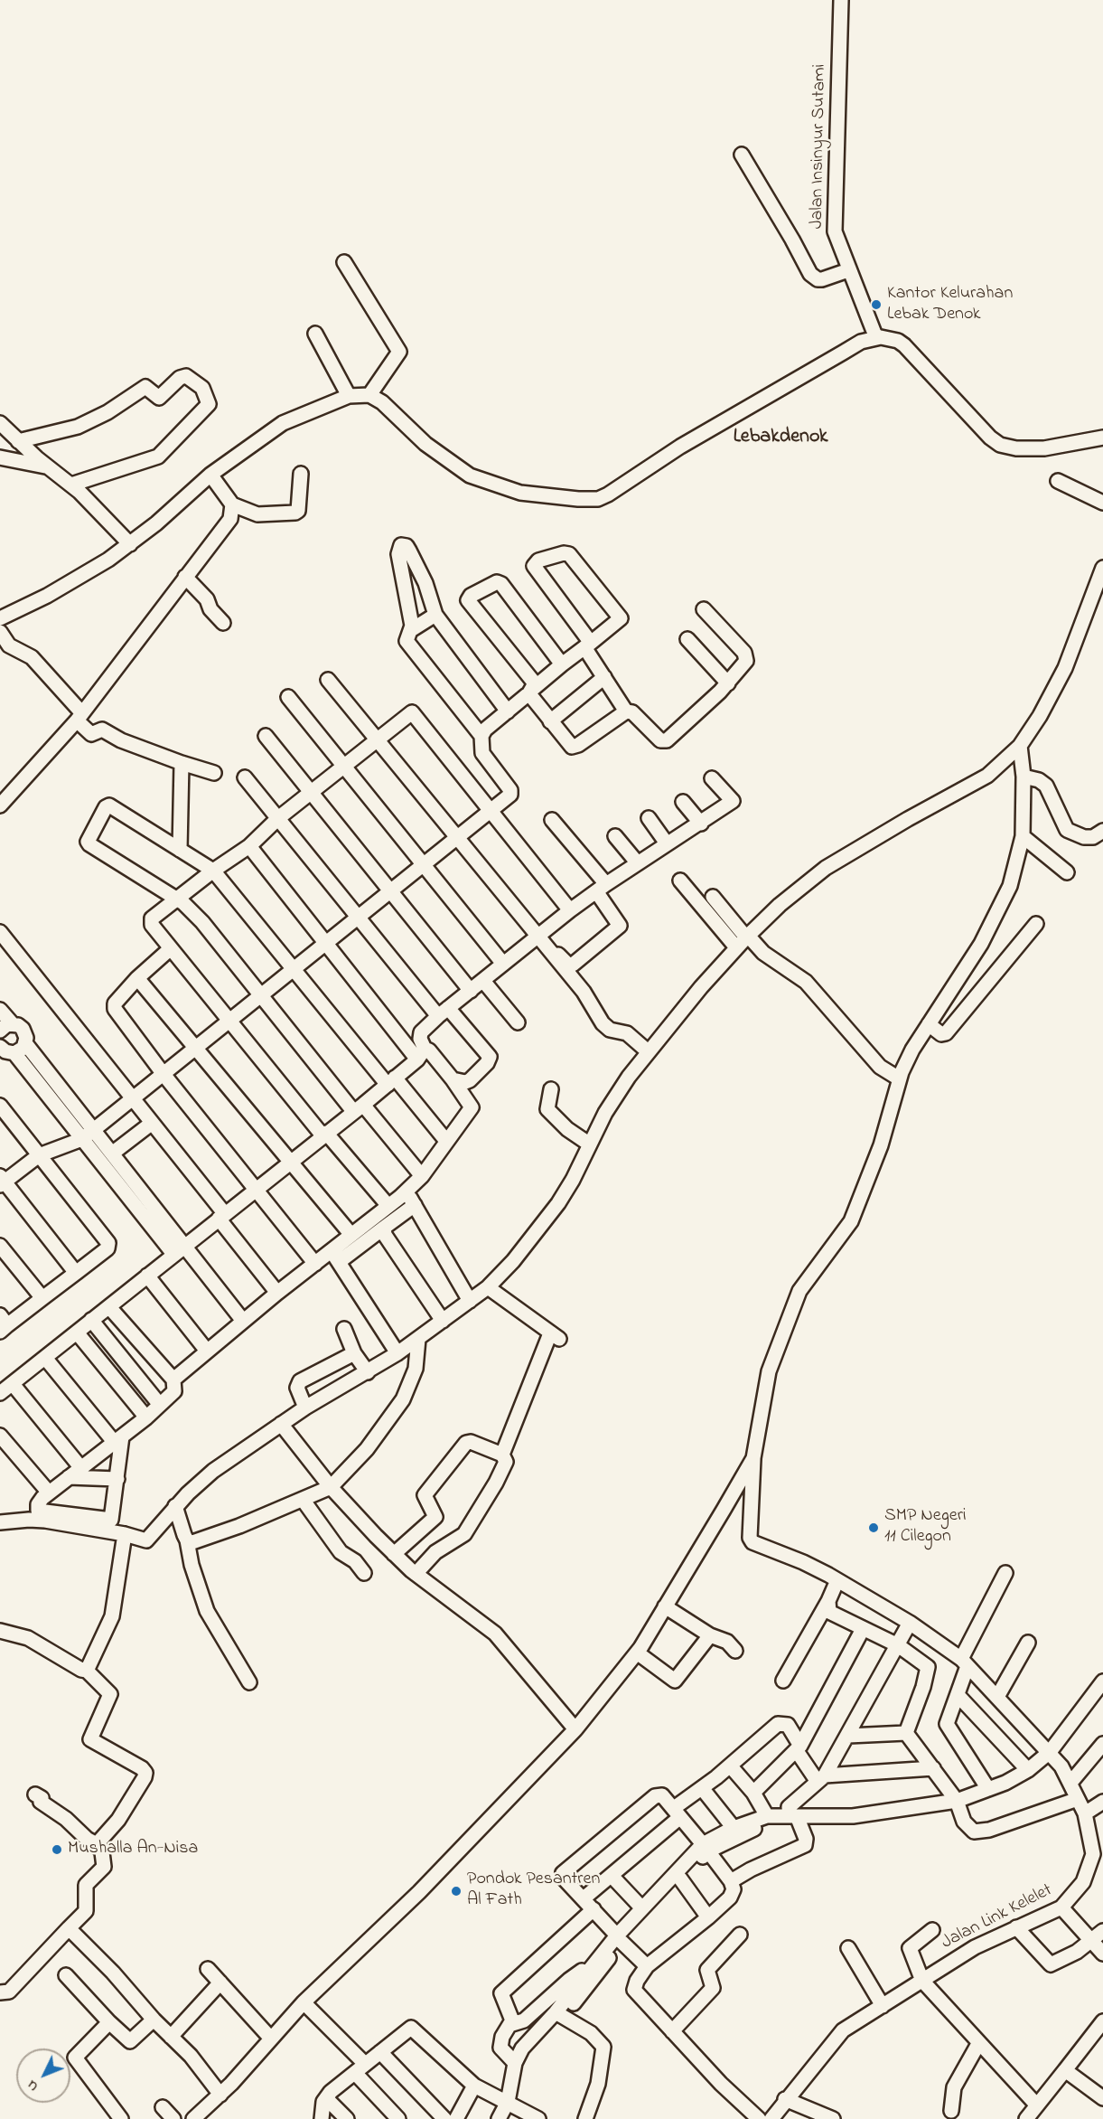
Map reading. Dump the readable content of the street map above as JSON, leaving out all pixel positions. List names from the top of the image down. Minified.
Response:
{"streets":{"street":["Jalan Insinyur Sutami","Jalan Link Kelelet"]},"districts":["Lebakdenok"],"places":["Kantor Kelurahan Lebak Denok","SMP Negeri 11 Cilegon","Mushalla An-Nisa","Pondok Pesantren Al Fath"],"north":"bottom left"}
